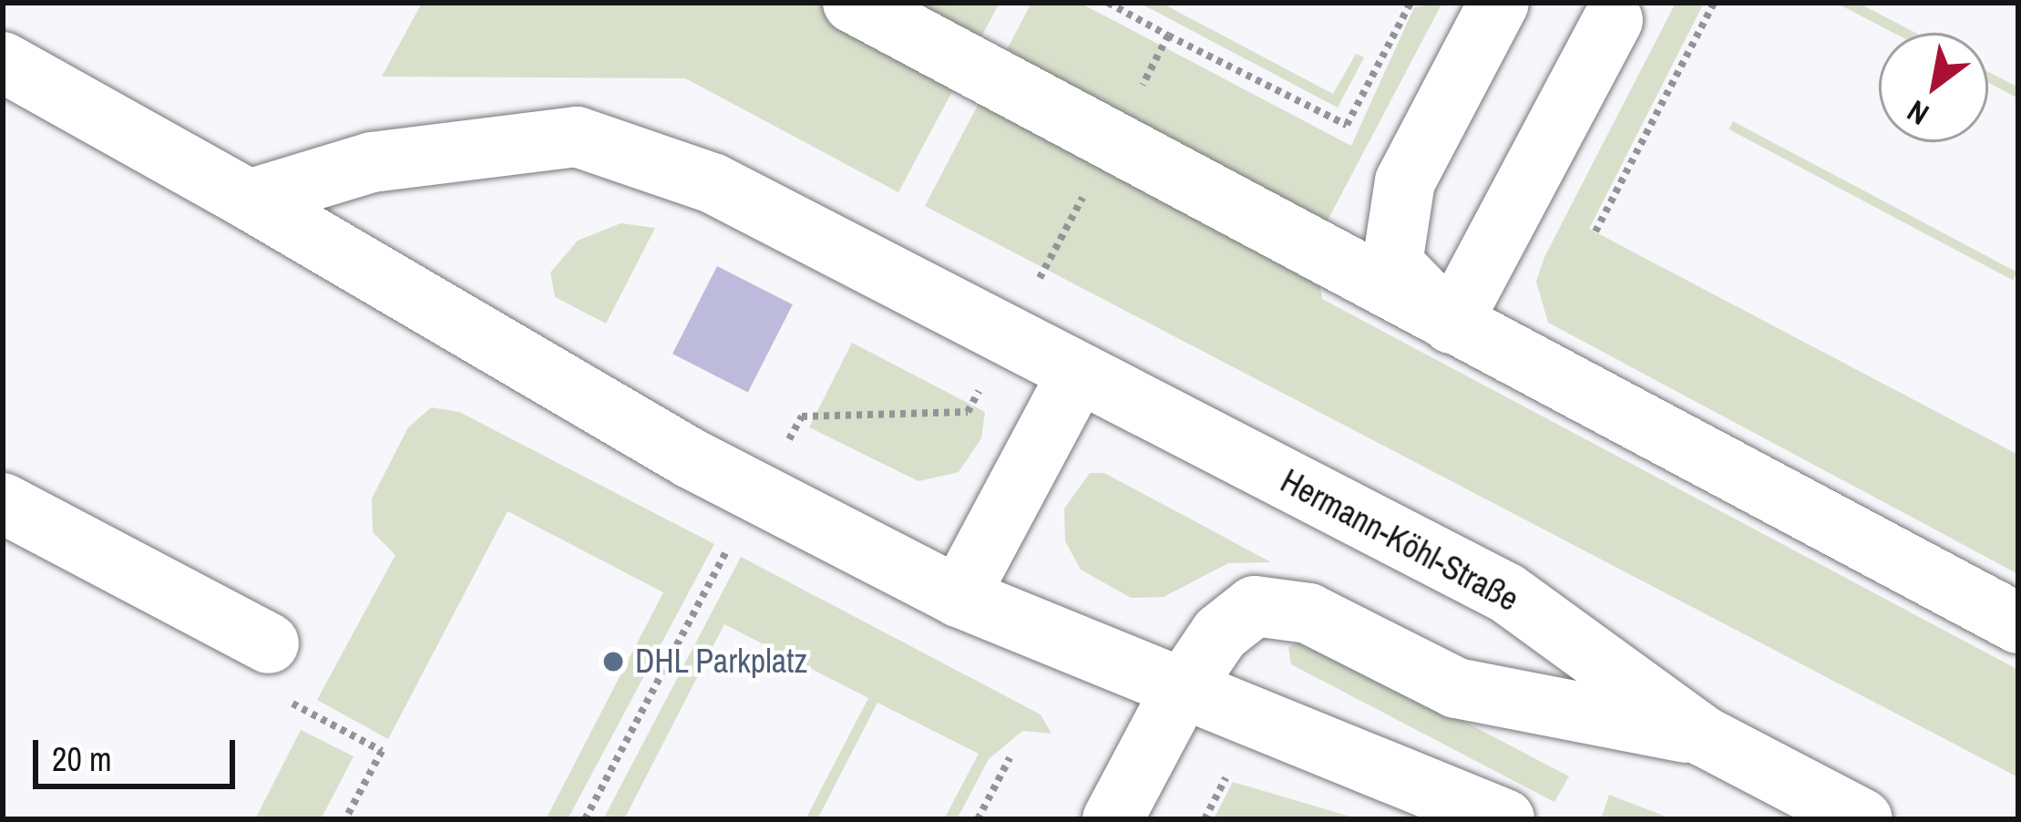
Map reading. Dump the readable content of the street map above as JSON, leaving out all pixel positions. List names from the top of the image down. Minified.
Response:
{"streets":{"street":["Hermann-Köhl-Straße"]},"places":["DHL Parkplatz"],"scale_bar":"20 m","north":"bottom left"}
